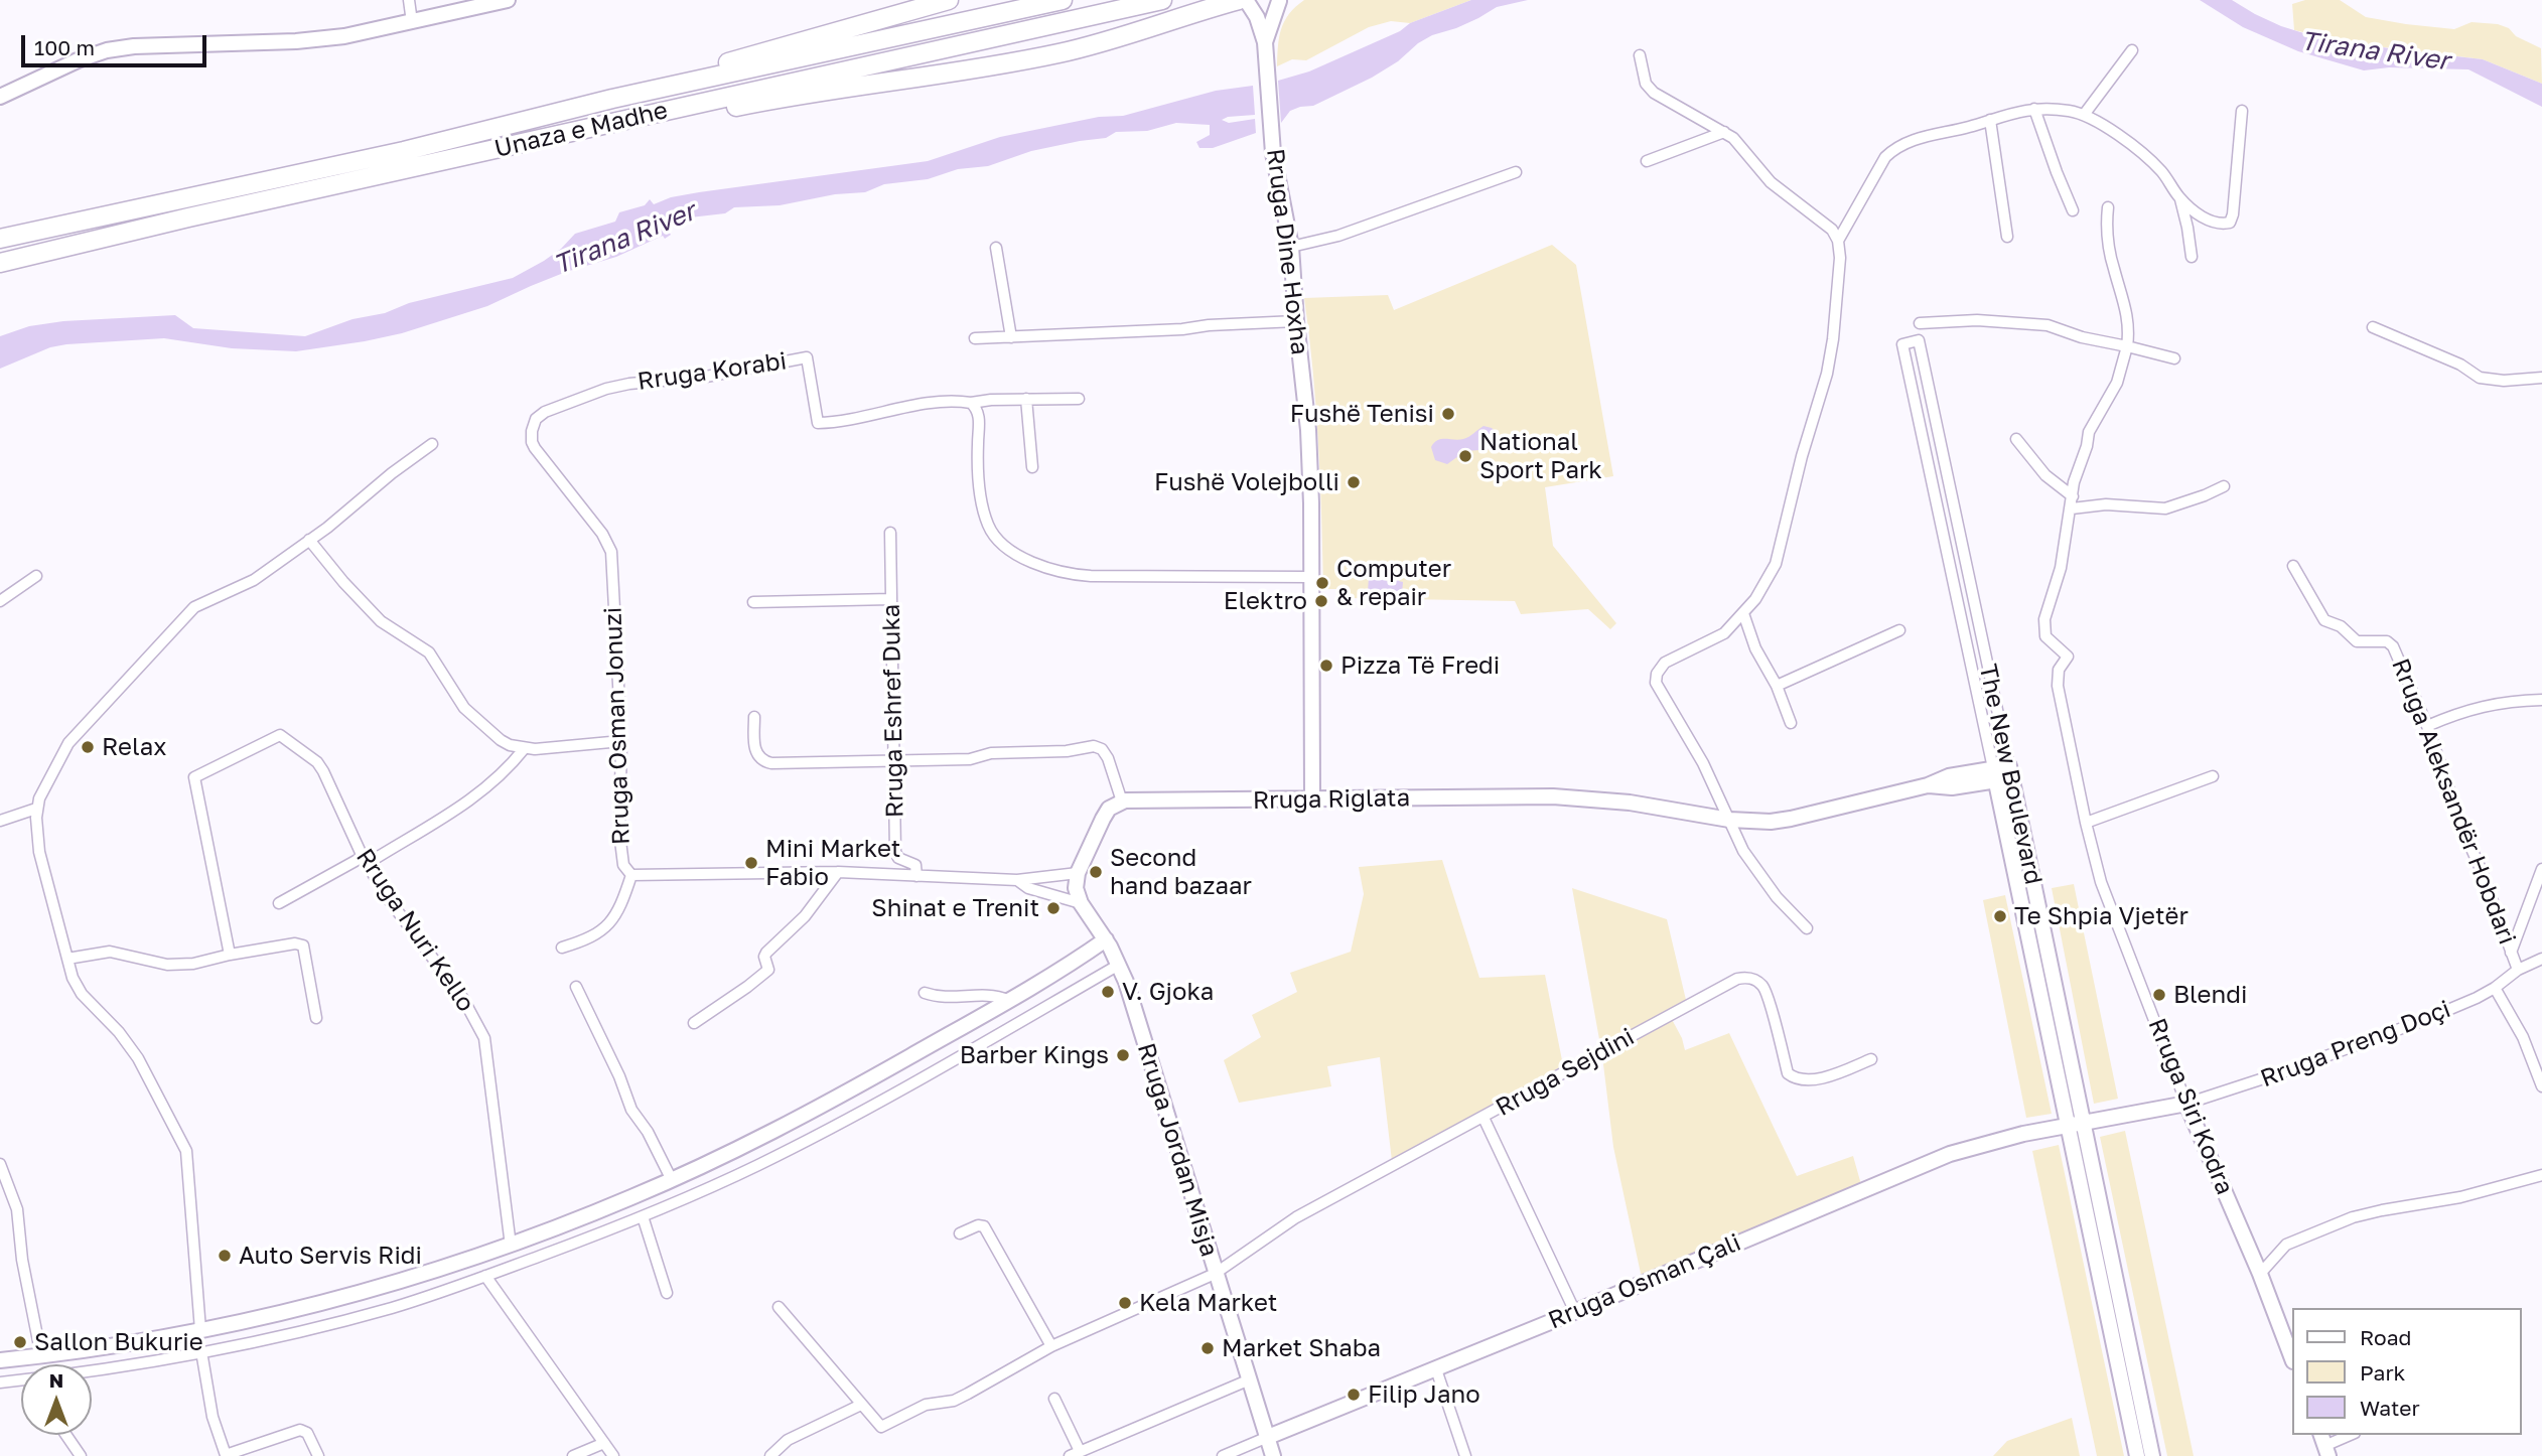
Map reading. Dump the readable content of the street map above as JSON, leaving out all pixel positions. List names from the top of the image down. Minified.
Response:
{"streets":{"highway":["Unaza e Madhe"],"main road":["Rruga Dine Hoxha","The New Boulevard","Rruga Riglata","Rruga Siri Kodra","Rruga Jordan Misja","Rruga Osman Çali"],"street":["Rruga Korabi","Rruga Eshref Duka","Rruga Osman Jonuzi","Rruga Aleksandër Hobdari","Rruga Nuri Kello","Rruga Preng Doçi","Rruga Sejdini"]},"crossings":[["Rruga Dine Hoxha","Rruga Riglata"],["Rruga Korabi","Rruga Osman Jonuzi"],["Rruga Eshref Duka","Rruga Osman Jonuzi"],["The New Boulevard","Rruga Osman Çali"],["Rruga Aleksandër Hobdari","Rruga Preng Doçi"],["Rruga Preng Doçi","Rruga Siri Kodra"],["Rruga Preng Doçi","Rruga Osman Çali"],["Rruga Sejdini","Rruga Jordan Misja"],["Rruga Siri Kodra","Rruga Osman Çali"],["Rruga Jordan Misja","Rruga Osman Çali"]],"water":["Tirana River"],"places":["Fushë Tenisi","National Sport Park","Fushë Volejbolli","Computer & repair","Elektro","Pizza Të Fredi","Relax","Mini Market Fabio","Second hand bazaar","Shinat e Trenit","Te Shpia Vjetër","V. Gjoka","Blendi","Barber Kings","Auto Servis Ridi","Kela Market","Sallon Bukurie","Market Shaba","Filip Jano"],"legend":["Road","Park","Water"],"scale_bar":"100 m","north":"top"}
